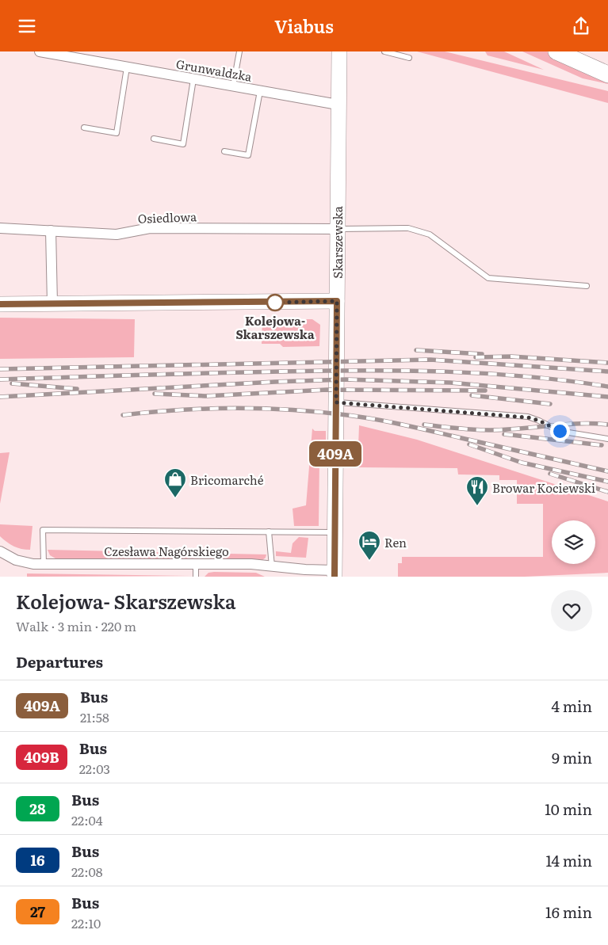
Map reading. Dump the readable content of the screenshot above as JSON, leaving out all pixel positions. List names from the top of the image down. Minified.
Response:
{"streets":{"main road":["Skarszewska"],"street":["Grunwaldzka","Osiedlowa","Czesława Nagórskiego"]},"crossings":[["Grunwaldzka","Skarszewska"],["Osiedlowa","Skarszewska"],["Skarszewska","Czesława Nagórskiego"]],"places":{"other":["Kolejowa- Skarszewska"],"shop":["Bricomarché"],"restaurant":["Browar Kociewski"],"hotel":["Ren"]},"lines":["bus line 409A"],"page":{"header":"Viabus","on_map":"409A","heading":[["Kolejowa- Skarszewska","Walk · 3 min · 220 m"],"Departures"],"list":[{"mark":"409A","name":"Bus","note":"21:58","value":"4 min"},{"mark":"409B","name":"Bus","note":"22:03","value":"9 min"},{"mark":"28","name":"Bus","note":"22:04","value":"10 min"},{"mark":"16","name":"Bus","note":"22:08","value":"14 min"},{"mark":"27","name":"Bus","note":"22:10","value":"16 min"}]}}
